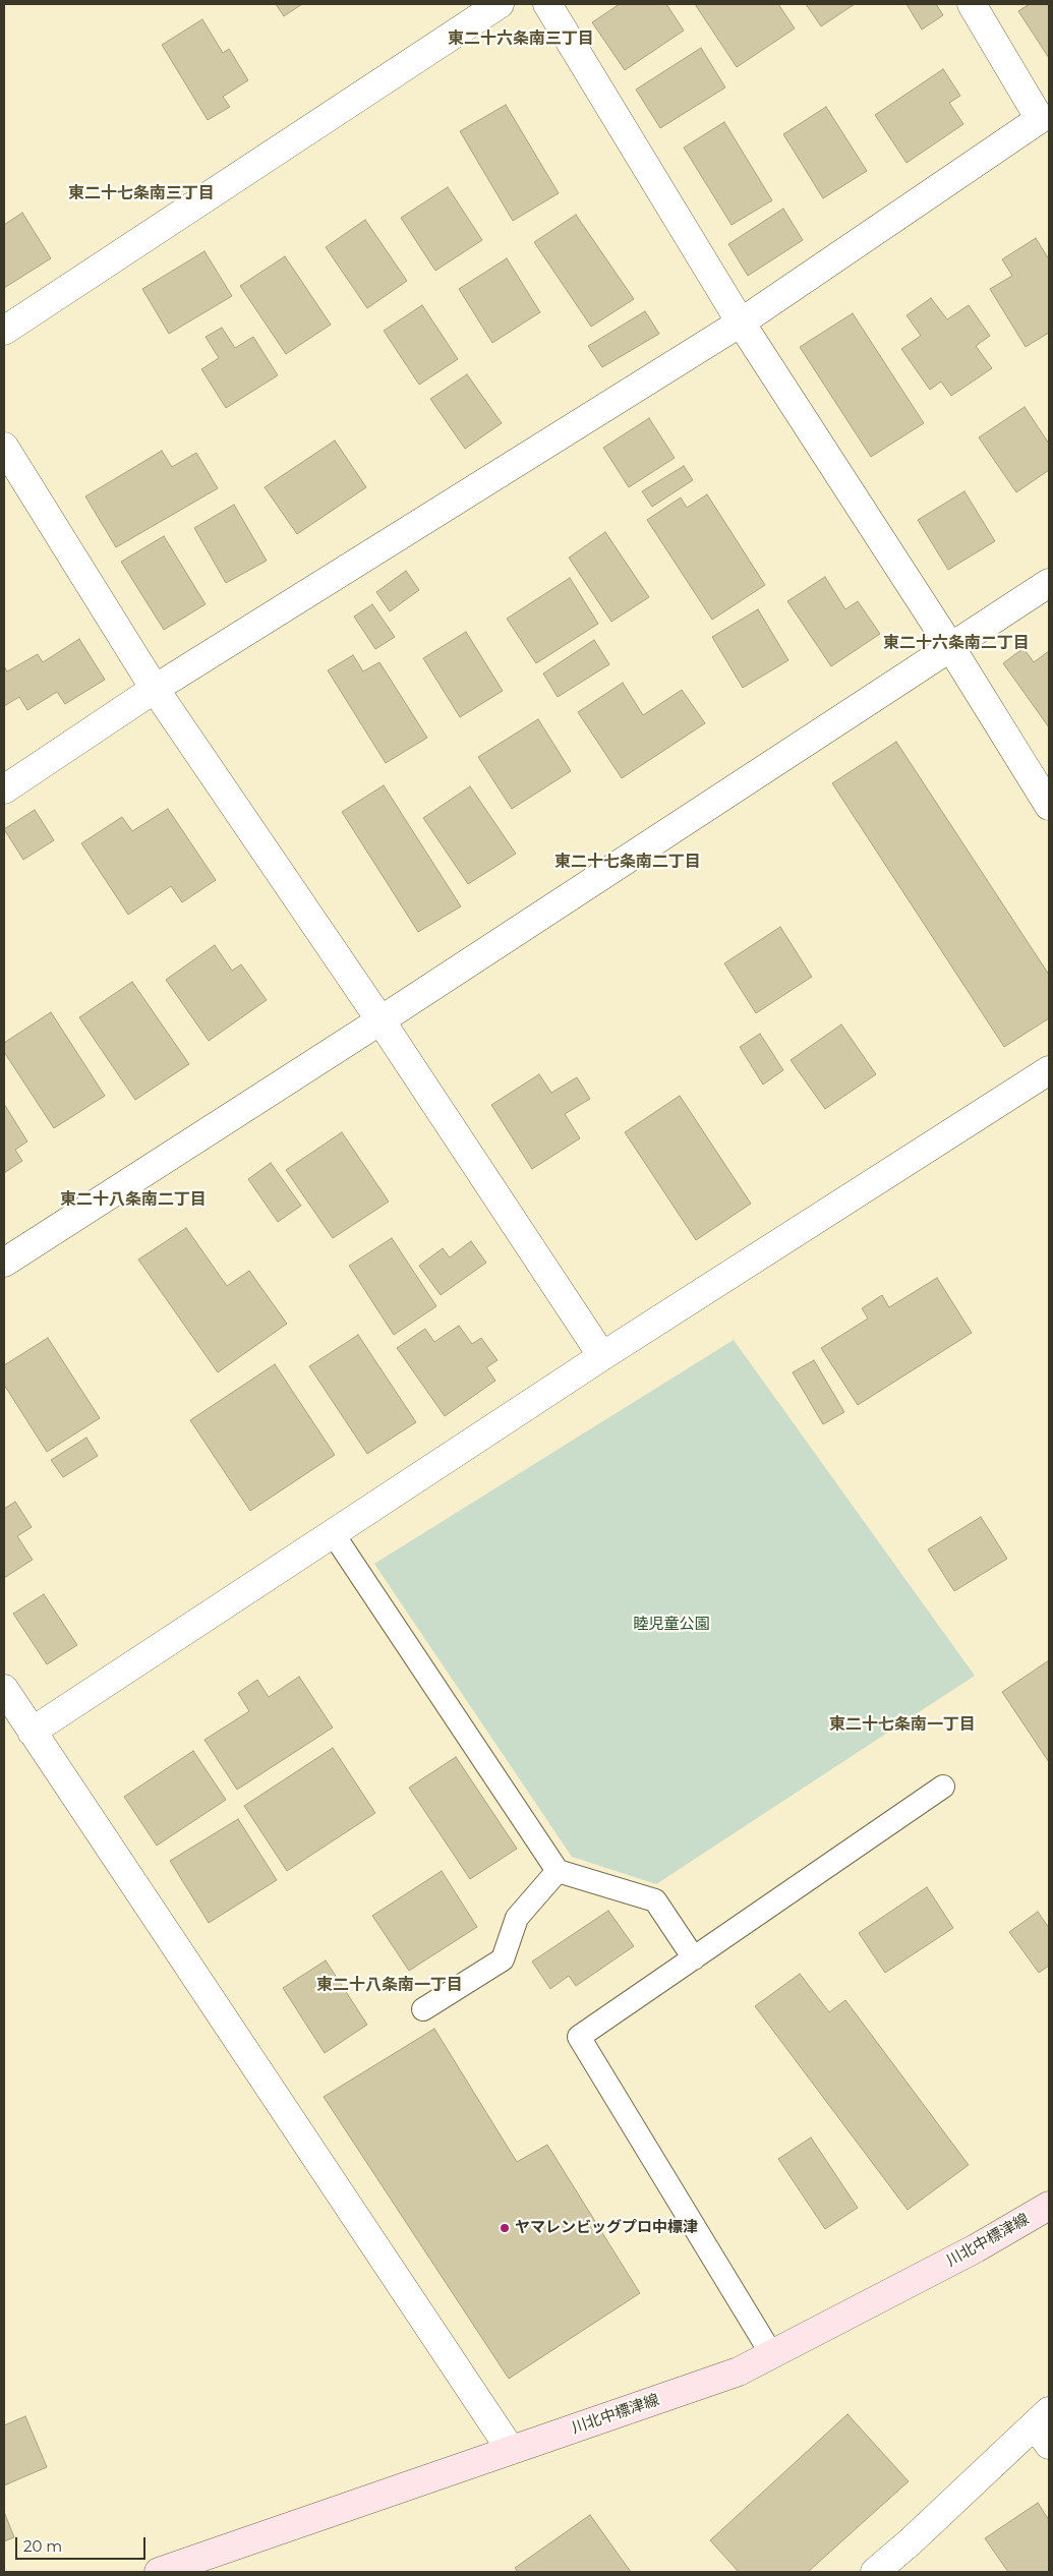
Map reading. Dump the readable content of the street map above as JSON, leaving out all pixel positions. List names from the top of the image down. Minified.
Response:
{"streets":{"main road":["川北中標津線"]},"districts":["東二十六条南三丁目","東二十七条南三丁目","東二十六条南二丁目","東二十七条南二丁目","東二十八条南二丁目","東二十七条南一丁目","東二十八条南一丁目"],"parks":["睦児童公園"],"places":["ヤマレンビッグプロ中標津"],"scale_bar":"20 m"}
